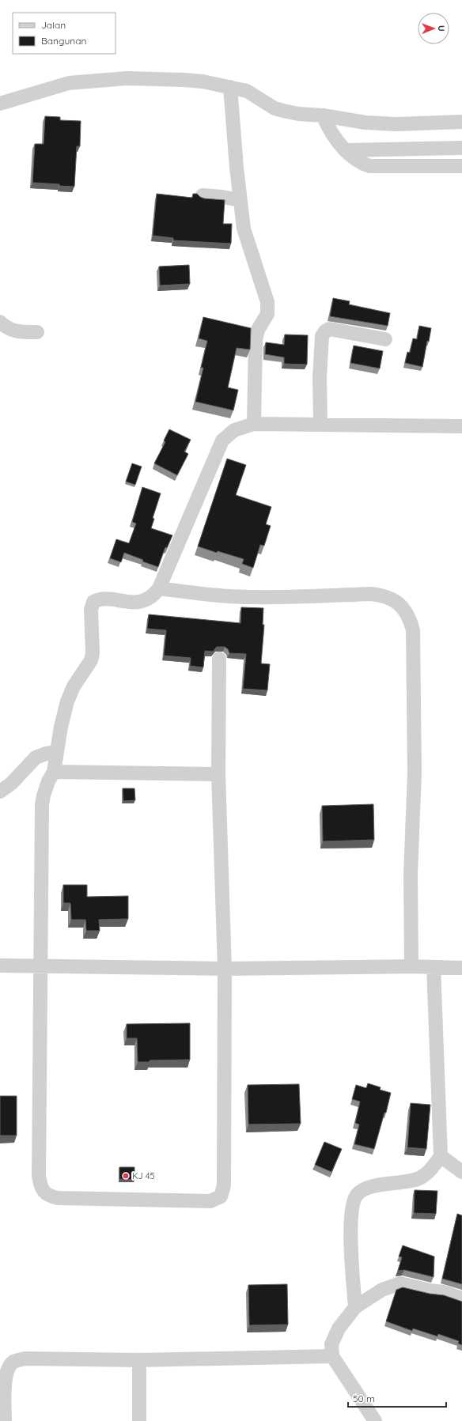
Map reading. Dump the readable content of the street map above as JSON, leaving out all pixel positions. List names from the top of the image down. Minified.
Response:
{"places":["KJ 45"],"legend":["Jalan","Bangunan"],"scale_bar":"50 m","north":"right"}
